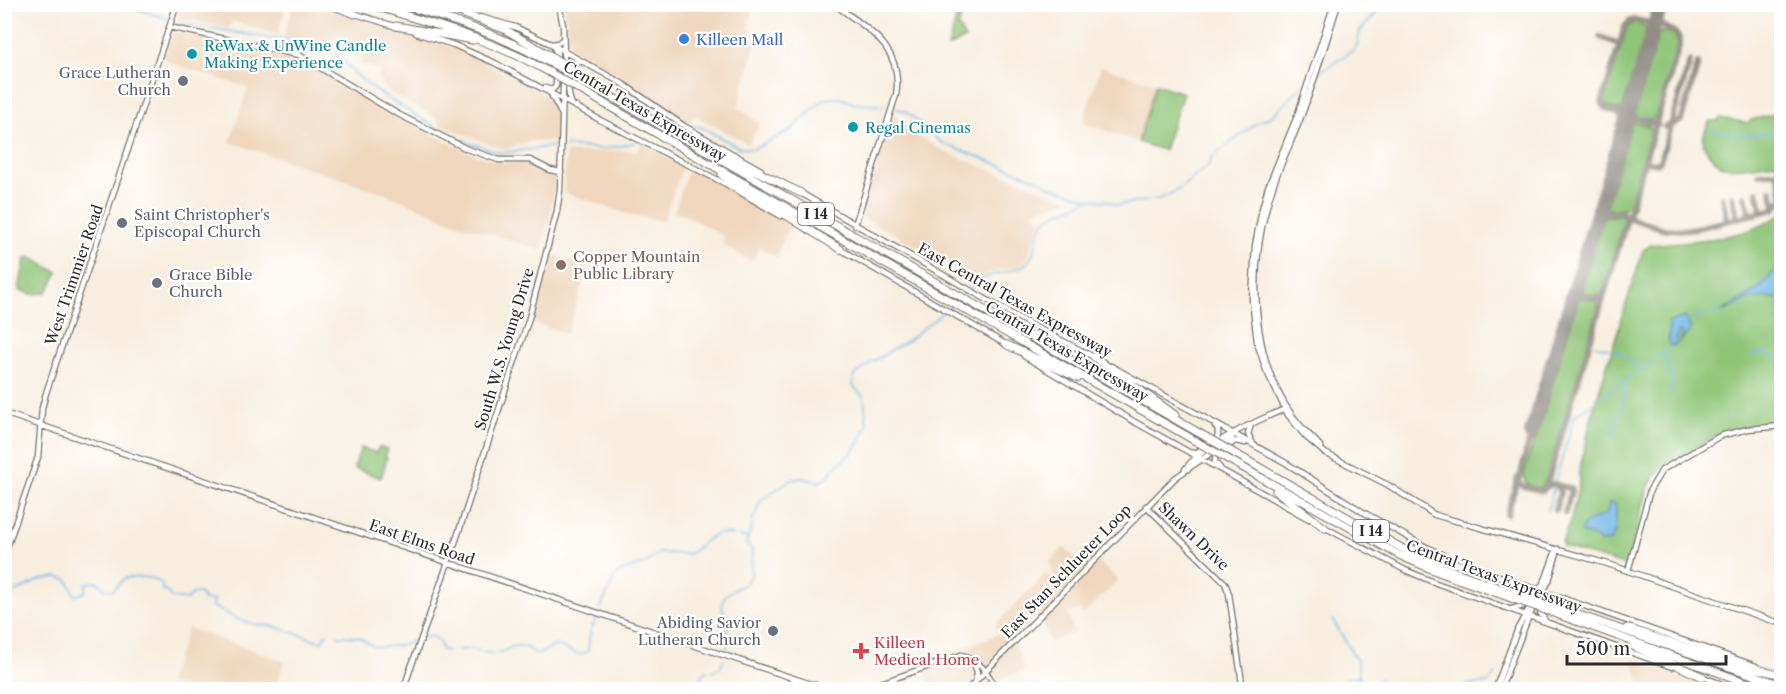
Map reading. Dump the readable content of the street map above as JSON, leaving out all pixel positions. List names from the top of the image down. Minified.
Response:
{"streets":{"highway":["Central Texas Expressway","I 14"],"main road":["West Trimmier Road","East Central Texas Expressway","South W.S. Young Drive","Shawn Drive","East Elms Road","East Stan Schlueter Loop"]},"crossings":[["West Trimmier Road","East Elms Road"],["East Central Texas Expressway","South W.S. Young Drive"],["East Central Texas Expressway","East Stan Schlueter Loop"],["South W.S. Young Drive","East Elms Road"],["Shawn Drive","East Stan Schlueter Loop"]],"places":{"other":["Killeen Mall","ReWax & UnWine Candle Making Experience","Grace Lutheran Church","Regal Cinemas","Saint Christopher's Episcopal Church","Copper Mountain Public Library","Grace Bible Church","Abiding Savior Lutheran Church"],"health":["Killeen Medical Home"]},"scale_bar":"500 m"}
